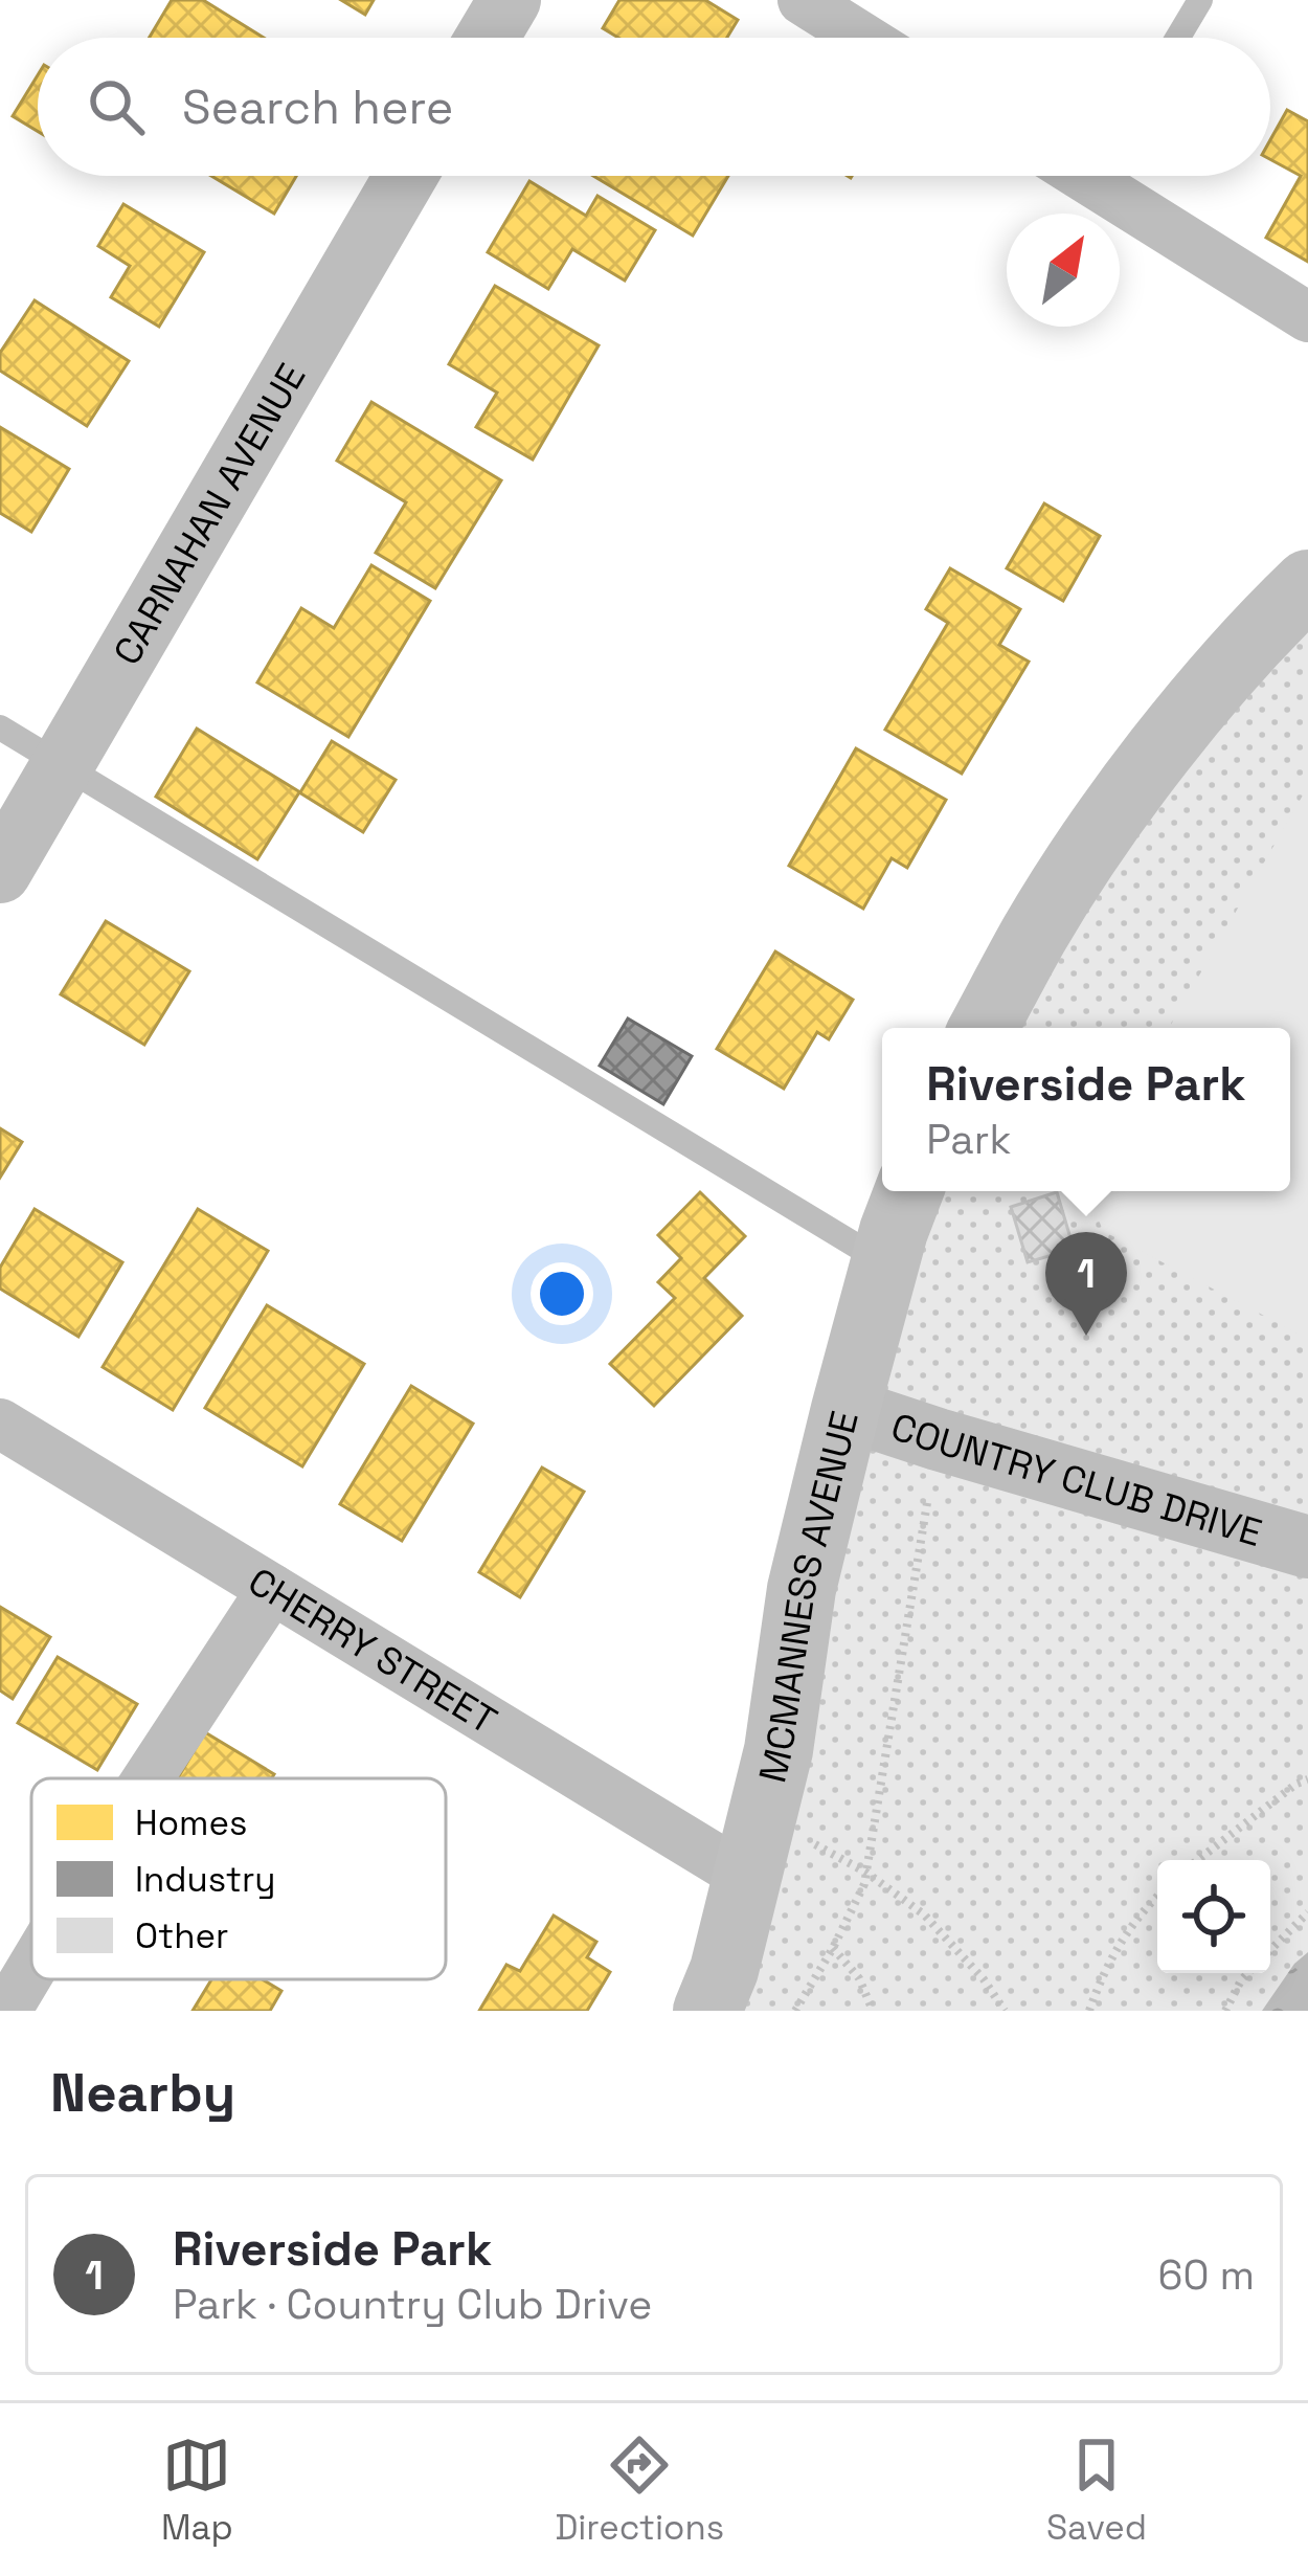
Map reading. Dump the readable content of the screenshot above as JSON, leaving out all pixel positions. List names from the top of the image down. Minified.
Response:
{"streets":{"main road":["MCMANNESS AVENUE"],"street":["CARNAHAN AVENUE","COUNTRY CLUB DRIVE","CHERRY STREET"]},"crossings":[["COUNTRY CLUB DRIVE","MCMANNESS AVENUE"],["MCMANNESS AVENUE","CHERRY STREET"]],"legend":["Homes","Industry","Other"],"north":"top right","page":{"search":"Search here","popup":["Riverside Park","Park"],"pins":"1","heading":"Nearby","list":[{"mark":"1","name":"Riverside Park","note":"Park · Country Club Drive","value":"60 m"}],"nav":["Map","Directions","Saved"]}}
